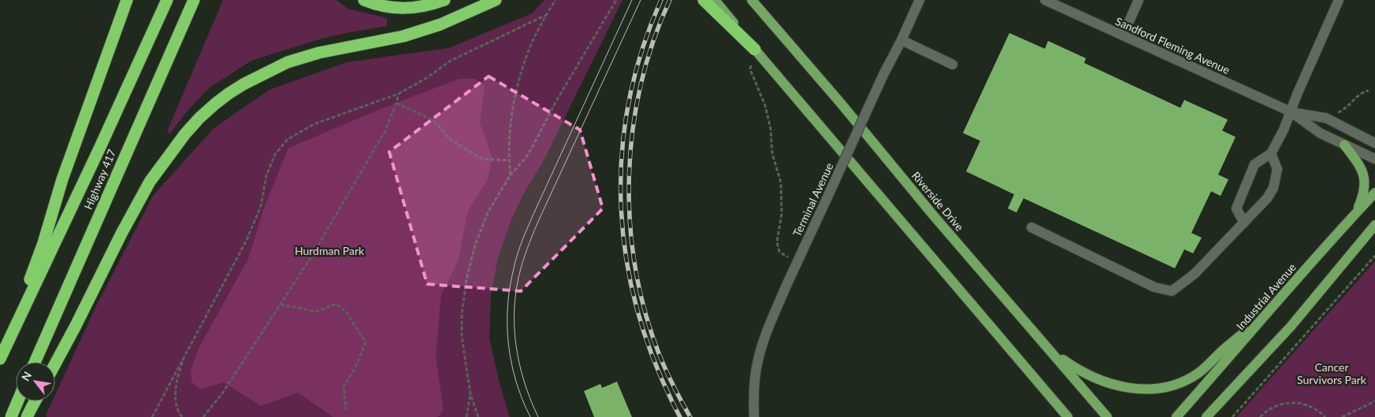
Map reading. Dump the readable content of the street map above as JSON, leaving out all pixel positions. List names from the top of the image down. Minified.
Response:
{"streets":{"highway":["Highway 417"],"main road":["Riverside Drive","Industrial Avenue"],"street":["Sandford Fleming Avenue","Terminal Avenue"]},"parks":["Hurdman Park","Cancer Survivors Park"],"north":"top left"}
